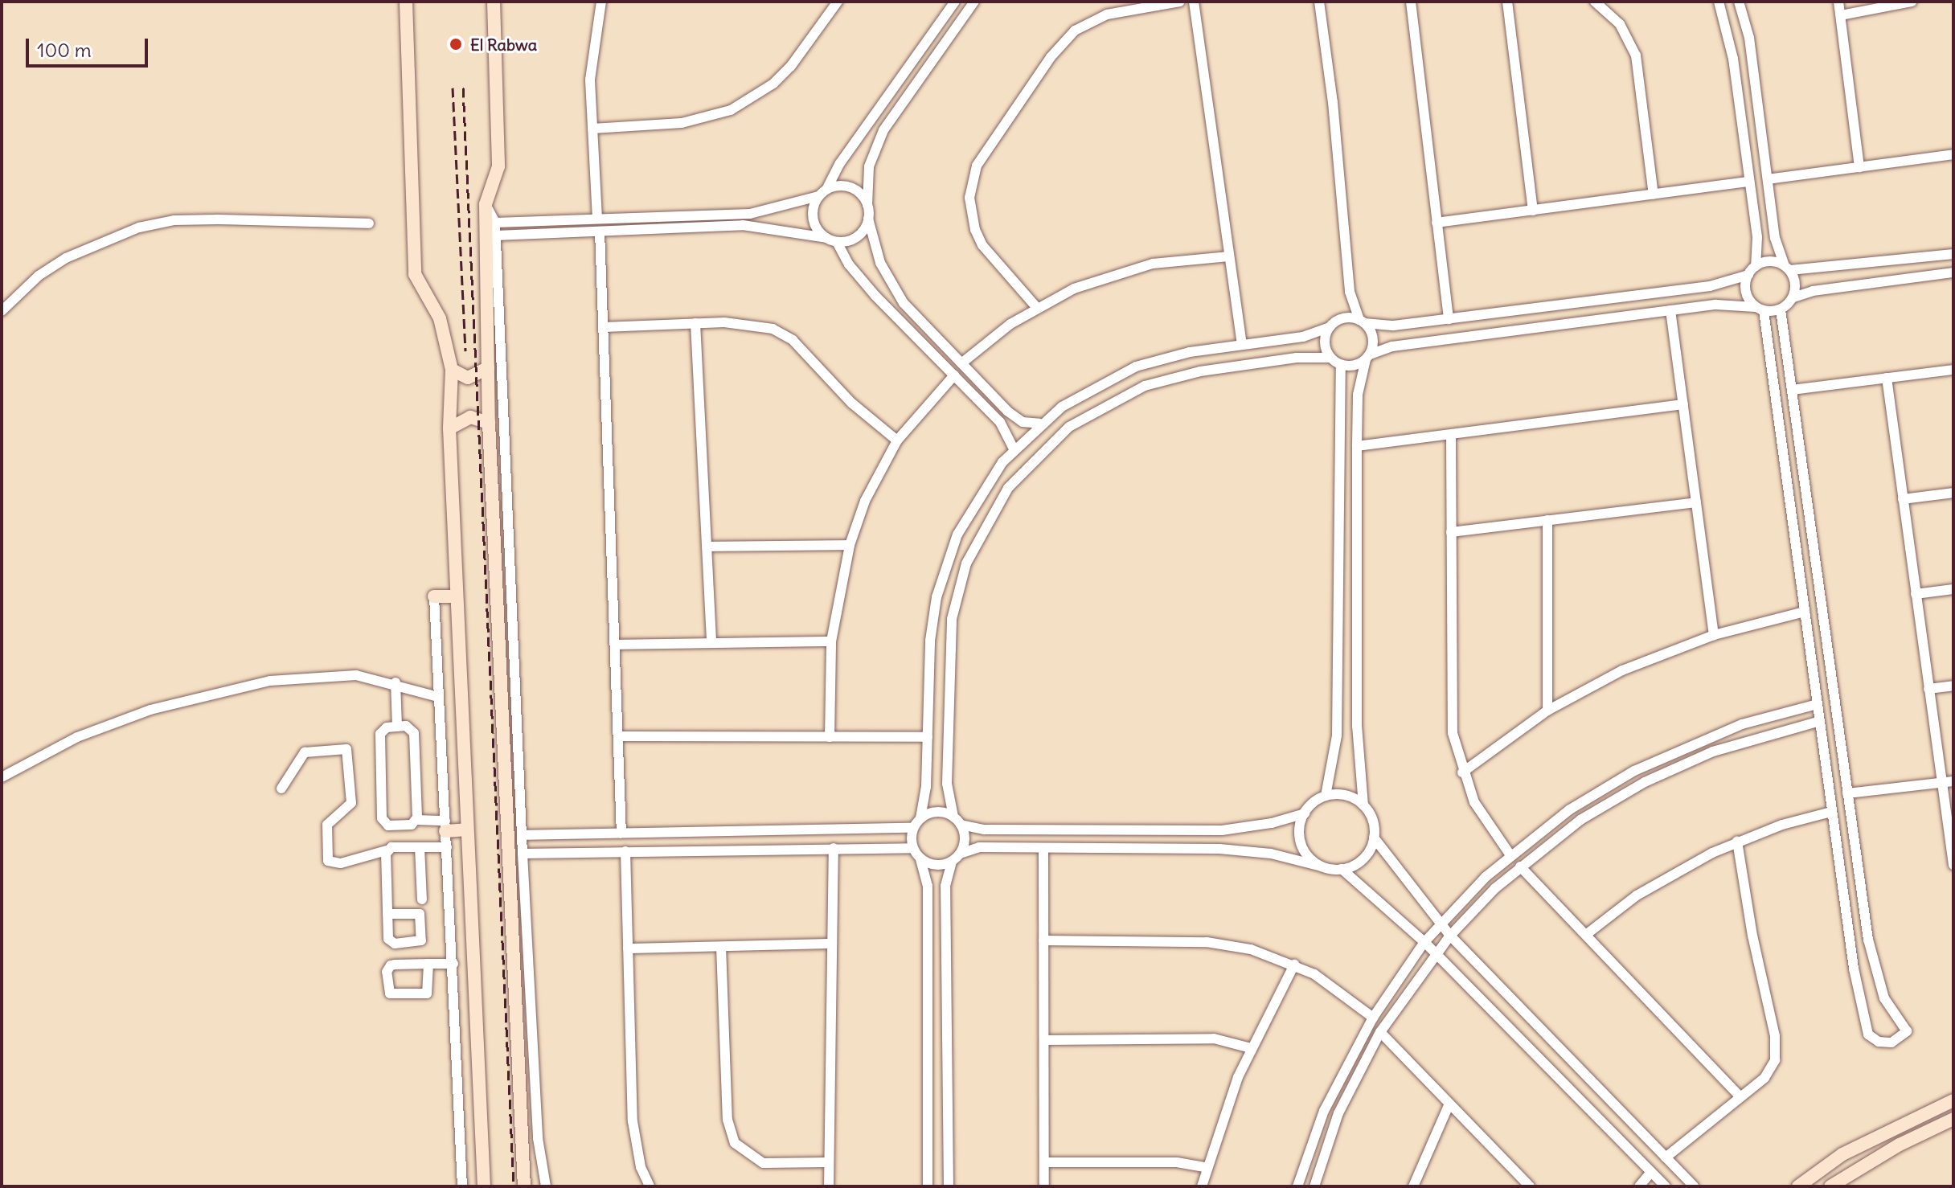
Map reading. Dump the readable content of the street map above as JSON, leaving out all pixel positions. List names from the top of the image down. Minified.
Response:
{"places":["El Rabwa"],"scale_bar":"100 m"}
